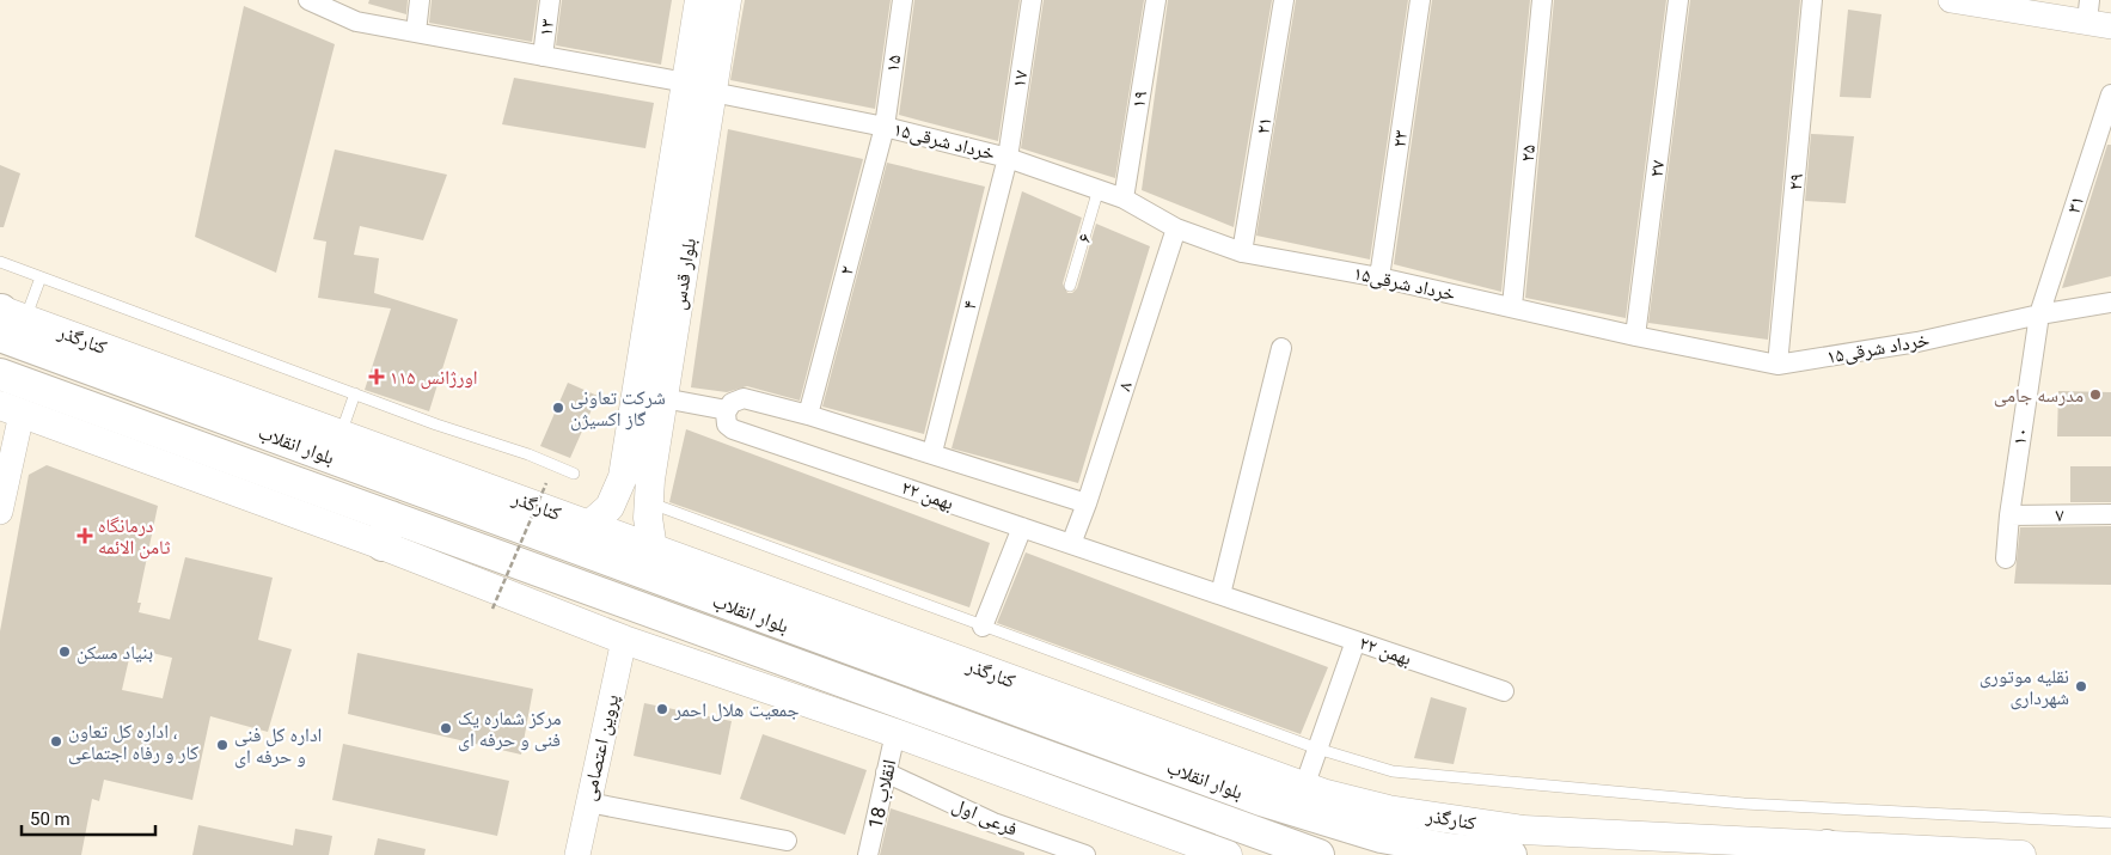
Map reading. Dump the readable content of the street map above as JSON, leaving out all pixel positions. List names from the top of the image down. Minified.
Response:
{"streets":{"main road":["بلوار قدس","کنارگذر","بلوار انقلاب"],"street":["۱۳","۱۵","۱۷","۱۹","۲۱","۲۳","۱۵خرداد شرقی","۲۵","۲۷","۲۹","۳۱","۲","۴","۸","۱۰","۲۲ بهمن","۷","پروین اعتصامی","انقلاب 18","فرعی اول"],"lane":["۶"]},"crossings":[["۱۵","۱۵خرداد شرقی"],["۱۵","۲"],["۱۷","۱۵خرداد شرقی"],["۱۷","۴"],["۱۹","۱۵خرداد شرقی"],["۲۱","۱۵خرداد شرقی"],["۲۳","۱۵خرداد شرقی"],["۱۵خرداد شرقی","۲۵"],["۱۵خرداد شرقی","۲۷"],["۱۵خرداد شرقی","۲۹"],["۱۵خرداد شرقی","۳۱"],["۱۵خرداد شرقی","۶"],["۱۵خرداد شرقی","۲"],["۱۵خرداد شرقی","بلوار قدس"],["۱۵خرداد شرقی","۴"],["۱۵خرداد شرقی","۸"],["۱۵خرداد شرقی","۱۰"],["۳۱","۱۰"],["بلوار قدس","کنارگذر"],["کنارگذر","بلوار انقلاب"],["۸","۲۲ بهمن"],["۱۰","۷"],["انقلاب 18","فرعی اول"]],"places":{"health":["اورژانس ۱۱۵","درمانگاه ثامن الائمه"],"other":["مدرسه جامی","شرکت تعاونی گاز اکسیژن","بنیاد مسکن","نقلیه موتوری شهرداری","جمعیت هلال احمر","مرکز شماره یک فنی و حرفه ای","اداره کل تعاون ، کار و رفاه اجتماعی","اداره کل فنی و حرفه ای"]},"scale_bar":"50 m"}
